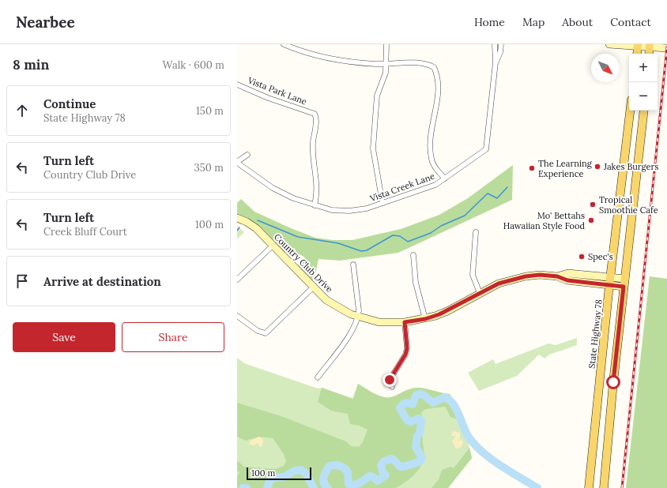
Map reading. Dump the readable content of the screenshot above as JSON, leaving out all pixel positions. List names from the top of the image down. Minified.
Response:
{"streets":{"main road":["State Highway 78"],"street":["Vista Park Lane","Vista Creek Lane","Country Club Drive"]},"crossings":[["Vista Park Lane","Vista Creek Lane"],["Country Club Drive","State Highway 78"]],"places":["Jakes Burgers","The Learning Experience","Tropical Smoothie Cafe","Mo' Bettahs Hawaiian Style Food","Spec's"],"scale_bar":"100 m","north":"bottom right","page":{"header":"Nearbee","nav":["Home","Map","About","Contact"],"heading":["8 min","Walk · 600 m"],"map_buttons":["+","−"],"list":[["Continue","State Highway 78","150 m"],["Turn left","Country Club Drive","350 m"],["Turn left","Creek Bluff Court","100 m"],"Arrive at destination"],"buttons":["Save","Share"],"scale":"100 m"}}
